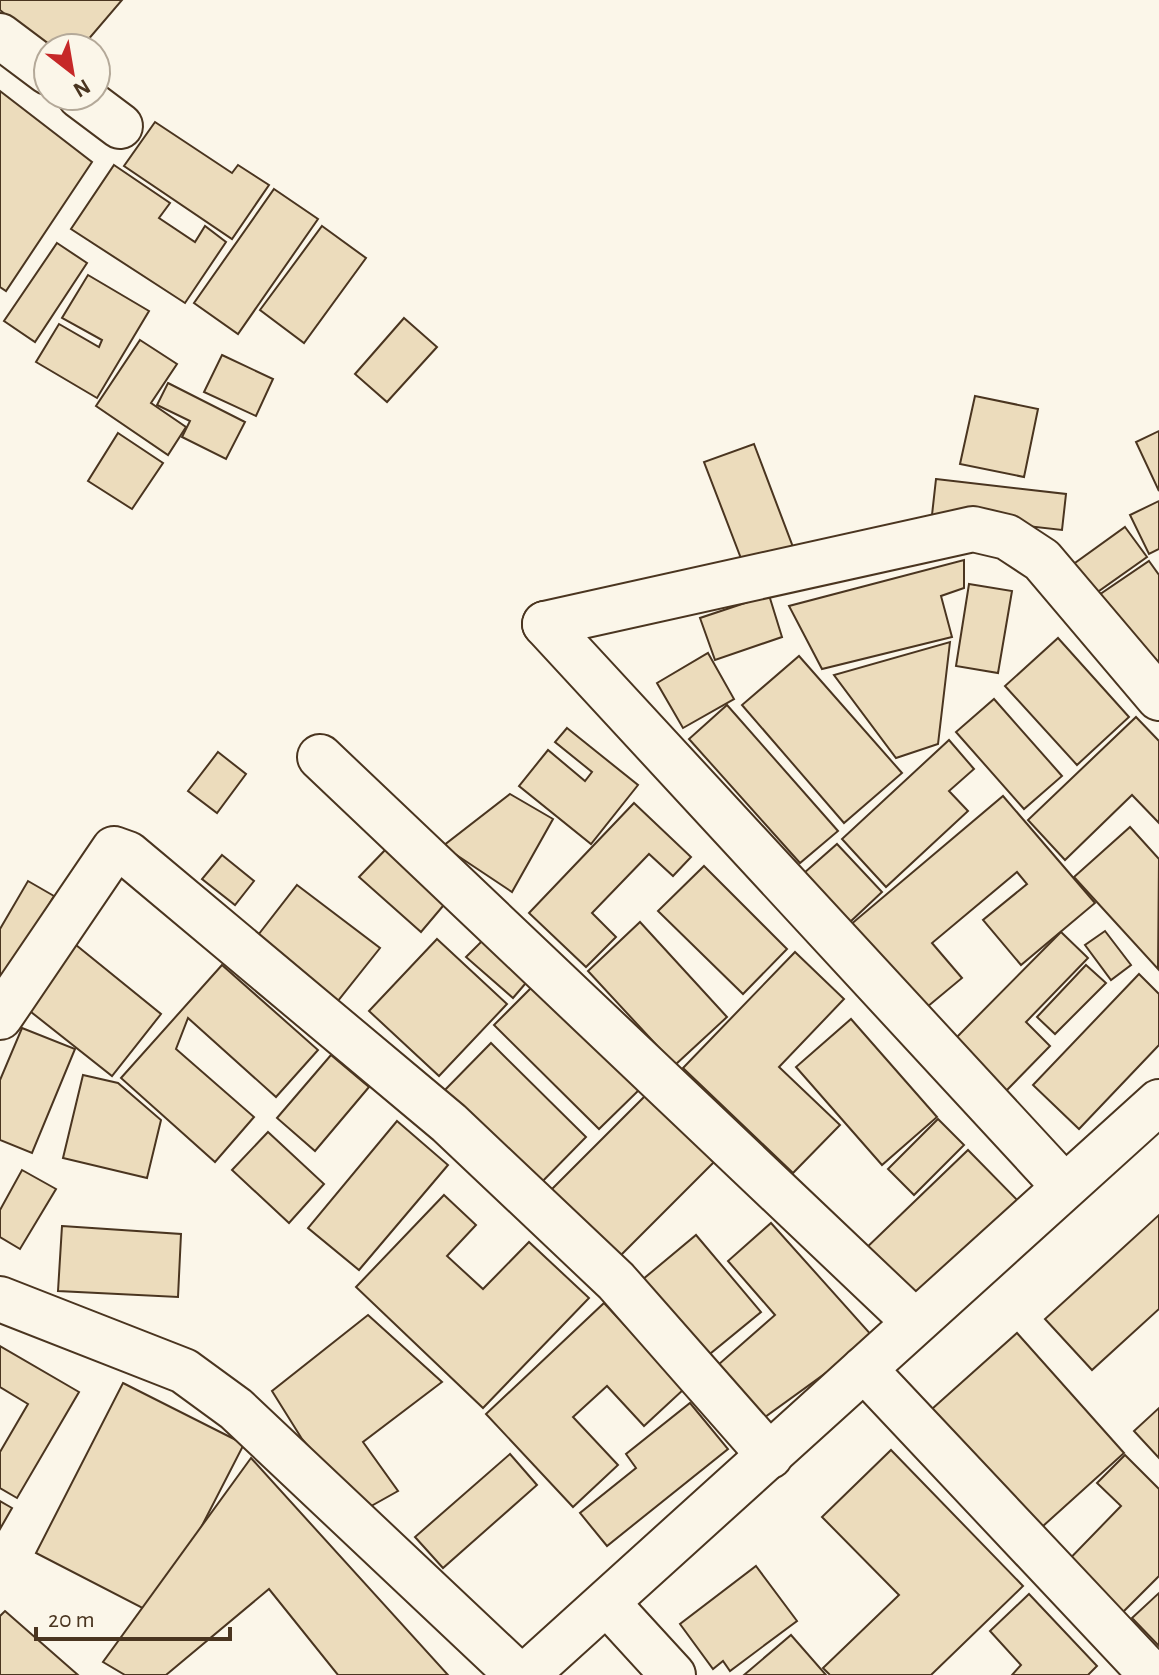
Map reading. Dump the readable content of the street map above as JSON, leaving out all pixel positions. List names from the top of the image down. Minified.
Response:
{"scale_bar":"20 m","north":"bottom right"}
